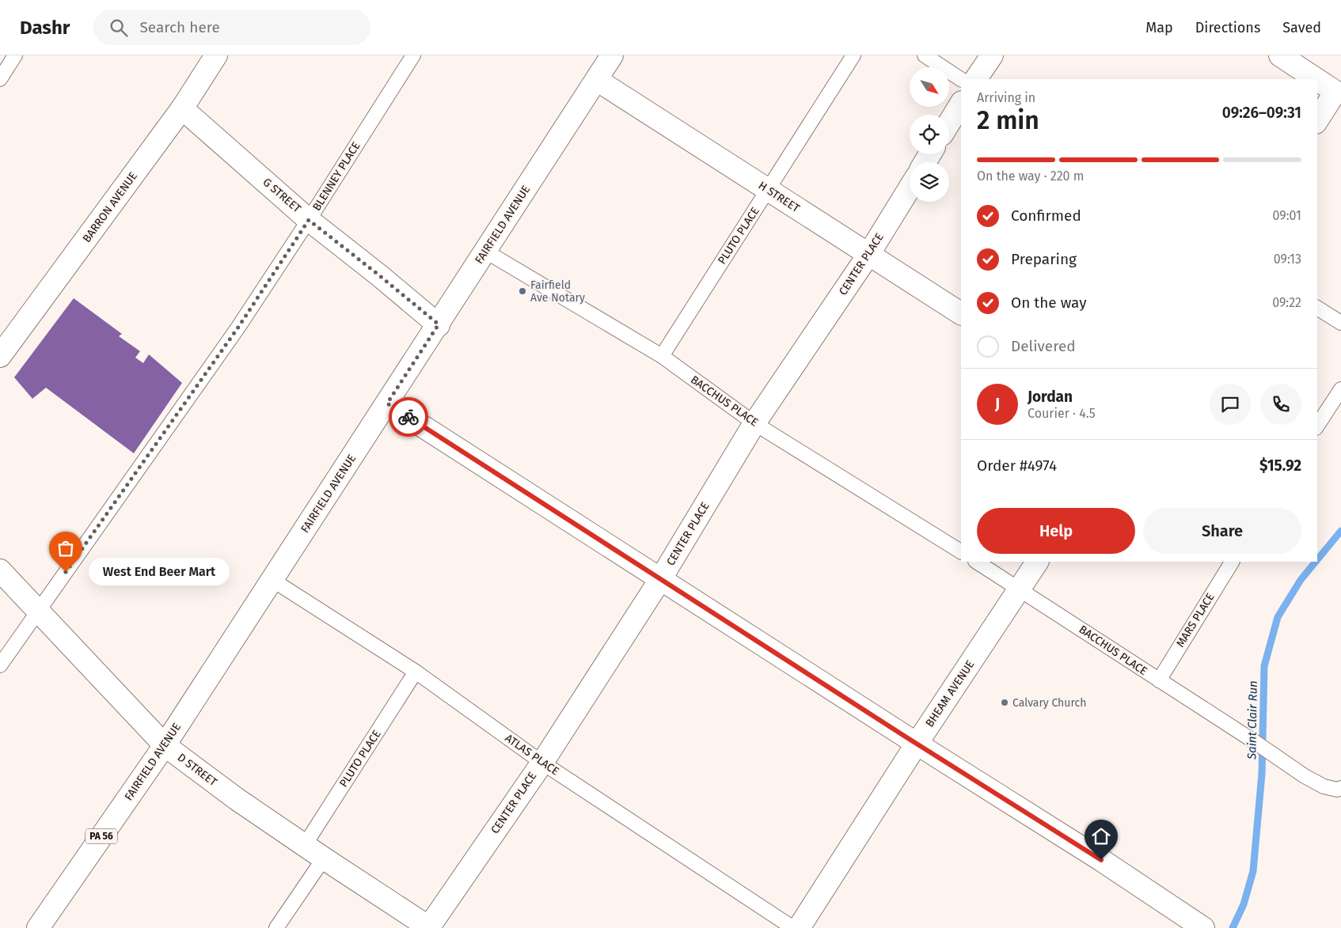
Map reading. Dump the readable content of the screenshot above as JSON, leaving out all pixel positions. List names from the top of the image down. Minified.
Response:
{"streets":{"main road":["G STREET","H STREET","BARRON AVENUE","FAIRFIELD AVENUE","CENTER PLACE","BHEAM AVENUE","D STREET","PA 56"],"lane":["BLENNEY PLACE","PLUTO PLACE","BACCHUS PLACE","MARS PLACE","ATLAS PLACE"]},"crossings":[["BLENNEY PLACE","G STREET"],["BLENNEY PLACE","D STREET"],["G STREET","BARRON AVENUE"],["G STREET","FAIRFIELD AVENUE"],["H STREET","FAIRFIELD AVENUE"],["H STREET","PLUTO PLACE"],["H STREET","CENTER PLACE"],["FAIRFIELD AVENUE","BACCHUS PLACE"],["FAIRFIELD AVENUE","ATLAS PLACE"],["FAIRFIELD AVENUE","D STREET"],["PLUTO PLACE","BACCHUS PLACE"],["PLUTO PLACE","ATLAS PLACE"],["PLUTO PLACE","D STREET"],["CENTER PLACE","BACCHUS PLACE"],["CENTER PLACE","ATLAS PLACE"],["CENTER PLACE","D STREET"],["BACCHUS PLACE","MARS PLACE"],["BACCHUS PLACE","BHEAM AVENUE"]],"water":["Saint Clair Run"],"places":["Fairfield Ave Notary","West End Beer Mart","Calvary Church"],"north":"bottom right","page":{"header":"Dashr","search":"Search here","nav":["Map","Directions","Saved"],"heading":["2 min","Arriving in","09:26–09:31"],"panel":["Jordan","Courier · 4.5","Order #4974","$15.92"],"bar":"On the way · 220 m","list":[["Confirmed","09:01"],["Preparing","09:13"],["On the way","09:22"],"Delivered"],"round":"J","buttons":["Help","Share"],"bubble":"West End Beer Mart"}}
